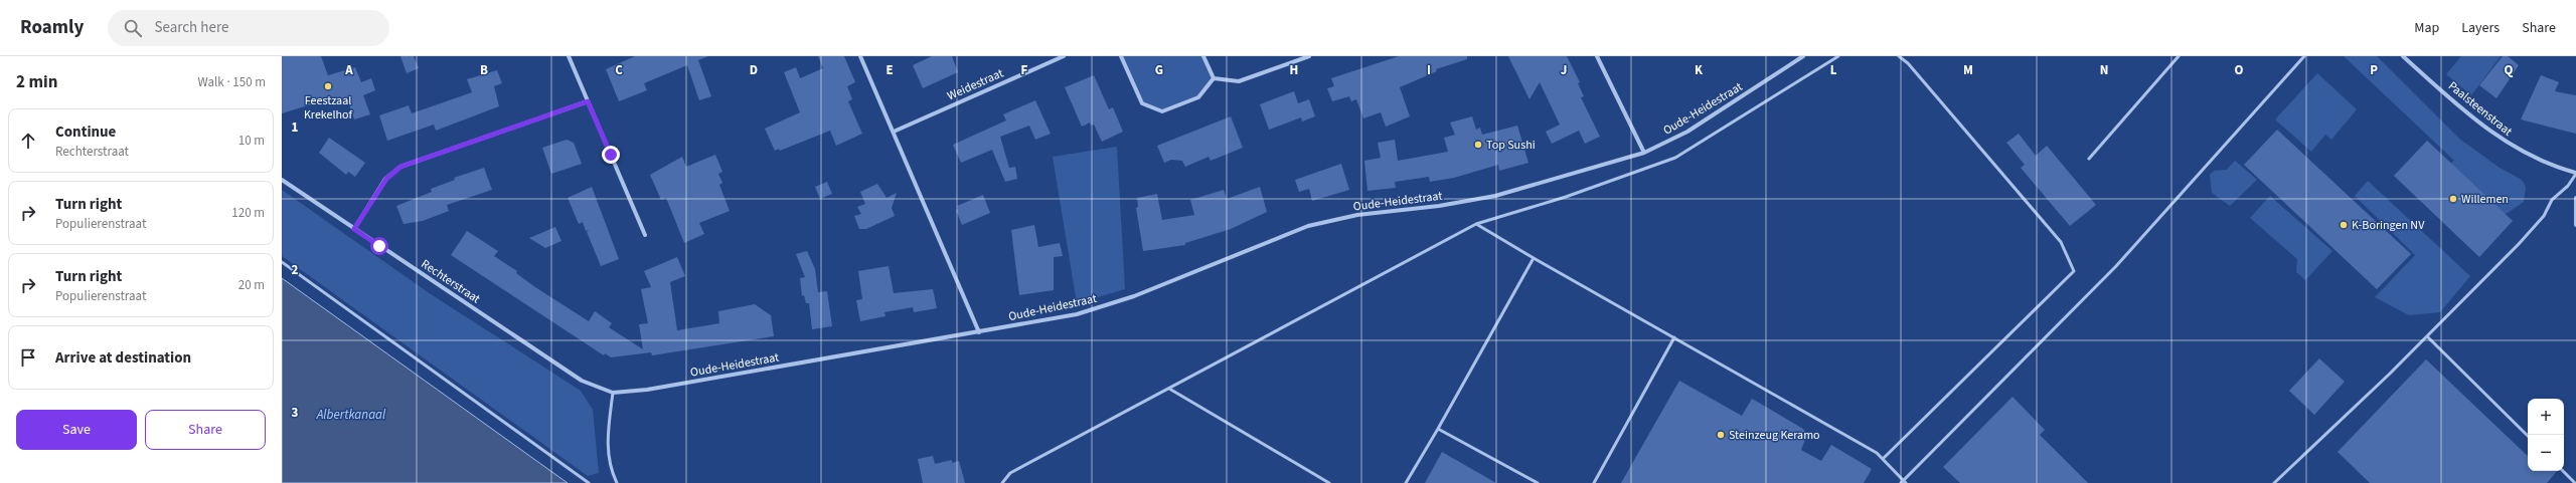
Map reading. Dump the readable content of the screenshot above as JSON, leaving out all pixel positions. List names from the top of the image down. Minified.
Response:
{"streets":{"street":["Weidestraat","Oude-Heidestraat","Paalsteenstraat","Rechterstraat"]},"crossings":[["Oude-Heidestraat","Rechterstraat"]],"water":["Albertkanaal"],"places":["Feestzaal Krekelhof","Top Sushi","Willemen","K-Boringen NV","Steinzeug Keramo"],"page":{"header":"Roamly","search":"Search here","nav":["Map","Layers","Share"],"heading":["2 min","Walk · 150 m"],"list":[["Continue","Rechterstraat","10 m"],["Turn right","Populierenstraat","120 m"],["Turn right","Populierenstraat","20 m"],"Arrive at destination"],"buttons":["Save","Share"],"map_buttons":["+","−"]},"grid":{"columns":["A","B","C","D","E","F","G","H","I","J","K","L","M","N","O","P","Q"],"rows":["1","2","3"]}}
